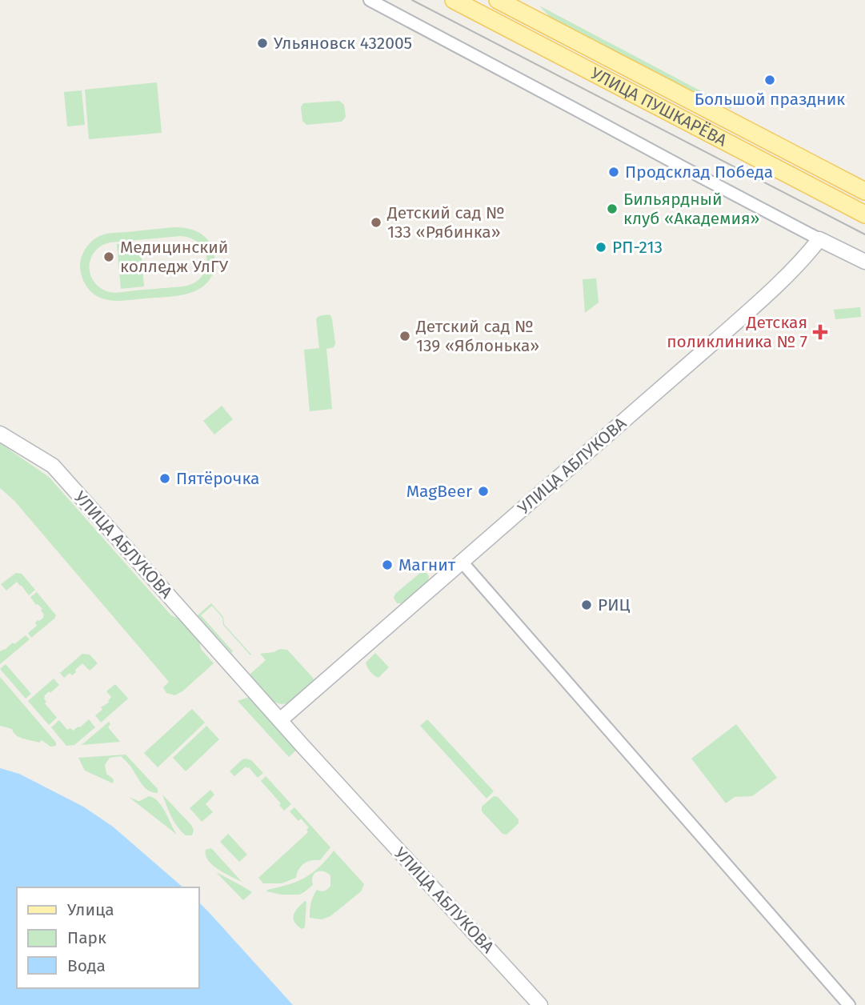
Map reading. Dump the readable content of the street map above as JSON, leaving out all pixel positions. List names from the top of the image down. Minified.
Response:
{"streets":{"main road":["УЛИЦА ПУШКАРЁВА"],"street":["УЛИЦА АБЛУКОВА"]},"places":{"other":["Ульяновск 432005","Большой праздник","Продсклад Победа","Бильярдный клуб «Академия»","Детский сад № 133 «Рябинка»","РП-213","Медицинский колледж УлГУ","Детский сад № 139 «Яблонька»","Пятёрочка","MagBeer","Магнит","РИЦ"],"health":["Детская поликлиника № 7"]},"legend":["Улица","Парк","Вода"]}
